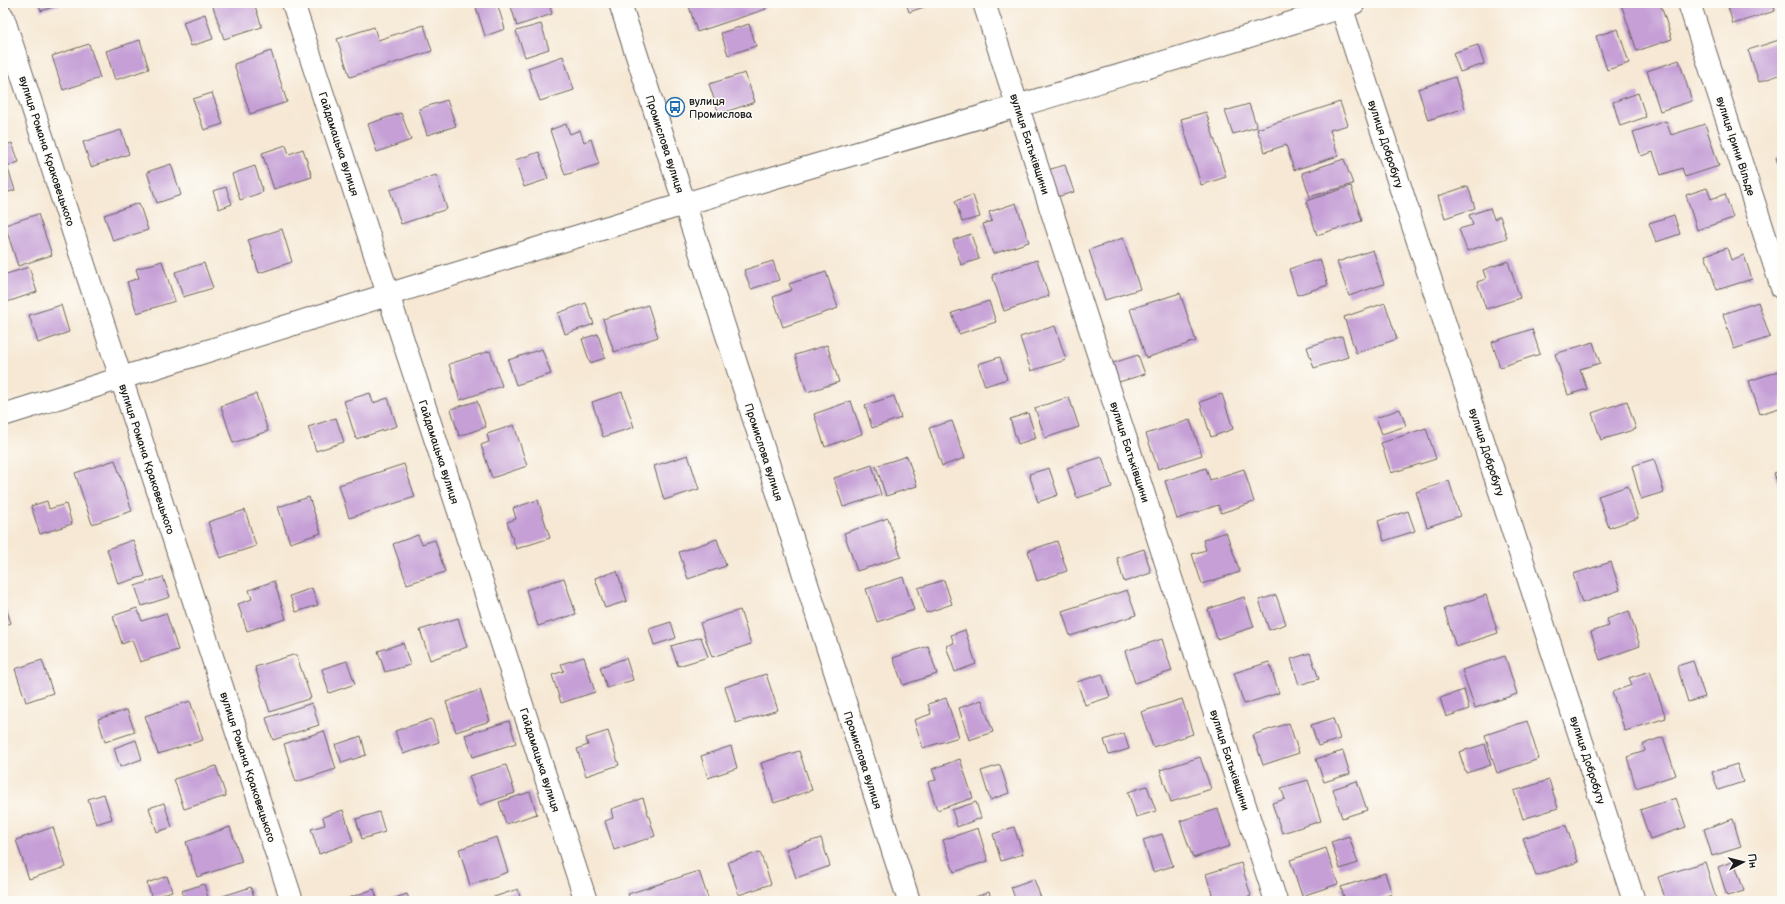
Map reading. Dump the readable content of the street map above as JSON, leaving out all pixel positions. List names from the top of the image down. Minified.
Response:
{"streets":{"street":["Гайдамацька вулиця","Промислова вулиця","вулиця Батьківщини","вулиця Добробуту","вулиця Ірини Вільде","вулиця Романа Краковецького"]},"places":{"bus stop":["вулиця Промислова"]},"north":"right"}
